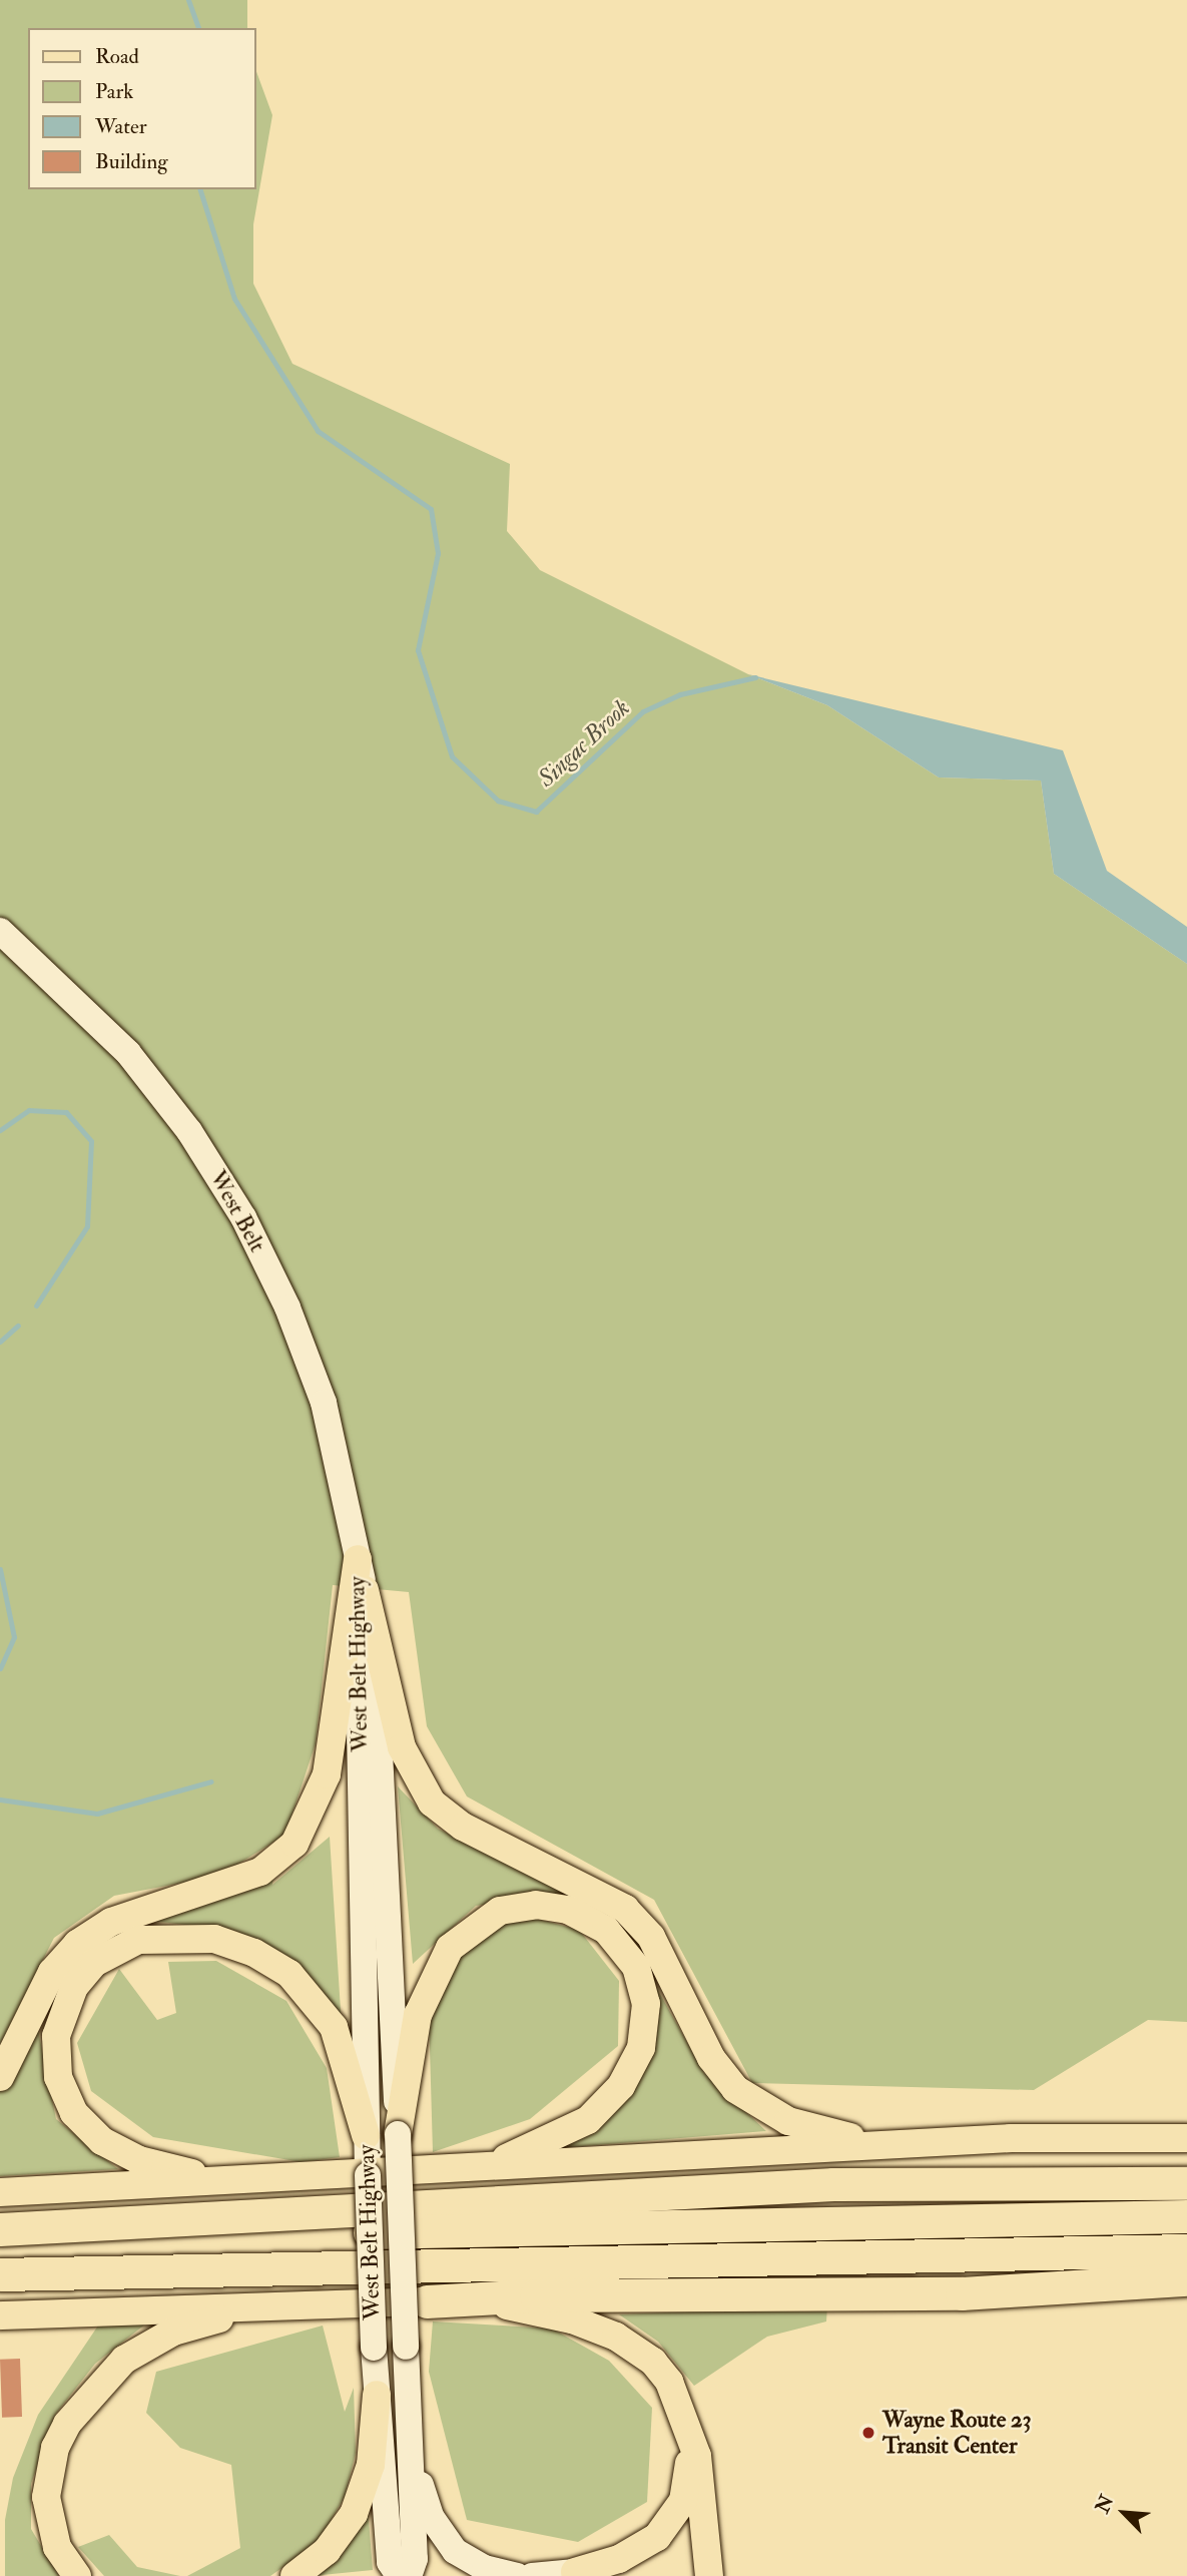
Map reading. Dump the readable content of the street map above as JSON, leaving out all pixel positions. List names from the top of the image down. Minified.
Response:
{"streets":{"main road":["West Belt","West Belt Highway"]},"crossings":[["West Belt","West Belt Highway"]],"water":["Singac Brook"],"places":["Wayne Route 23 Transit Center"],"legend":["Road","Park","Water","Building"],"north":"top left"}
